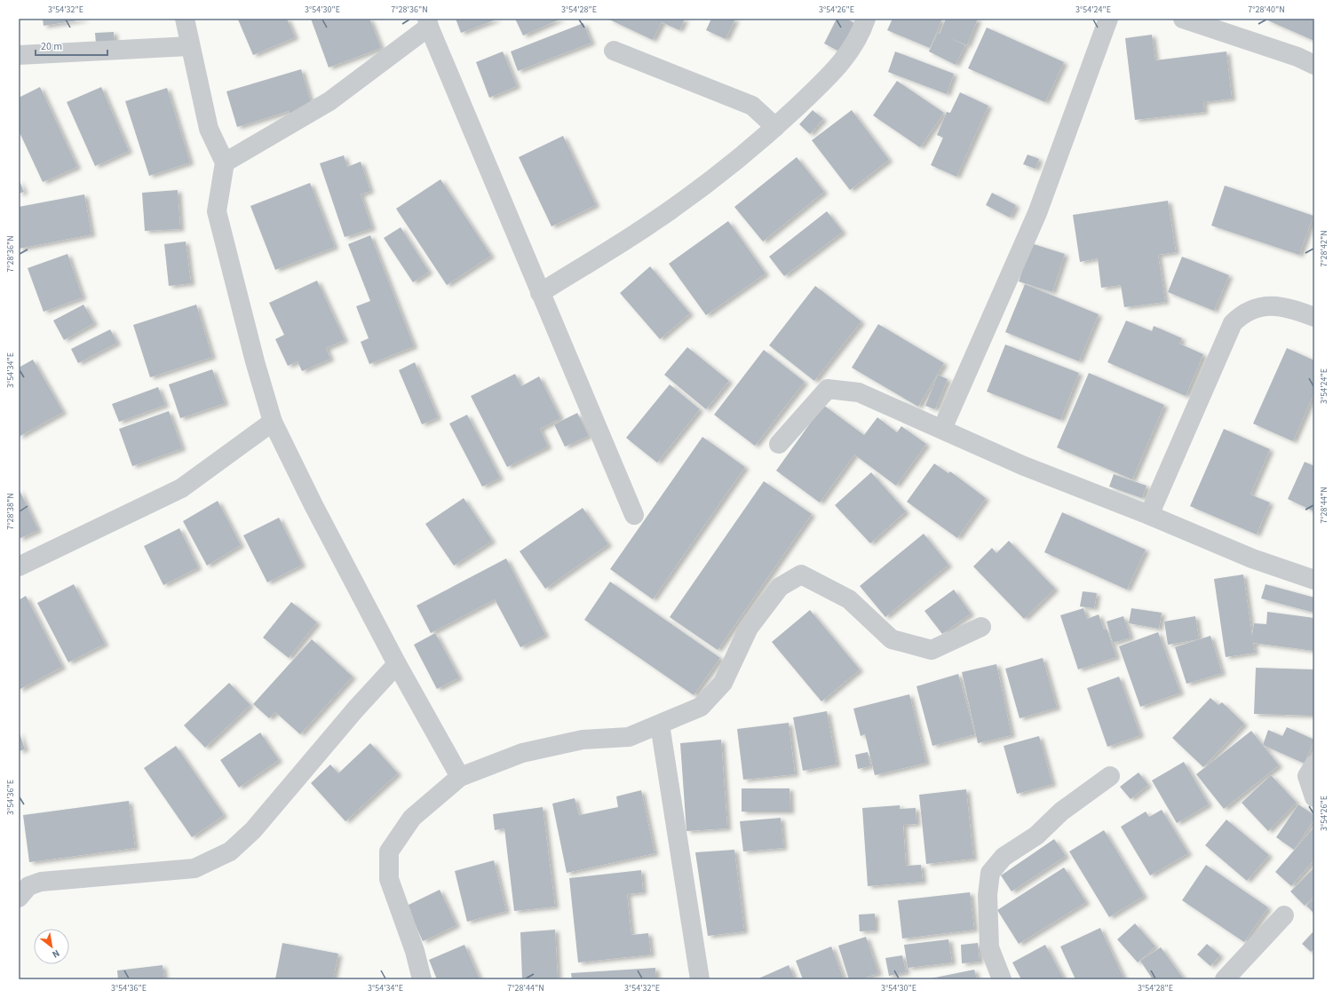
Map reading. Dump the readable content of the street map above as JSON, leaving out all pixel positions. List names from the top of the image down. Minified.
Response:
{"scale_bar":"20 m","north":"bottom right","coordinates":["3°54'32\"E","3°54'30\"E","7°28'36\"N","3°54'28\"E","3°54'26\"E","3°54'24\"E","7°28'40\"N","7°28'42\"N","3°54'34\"E","7°28'44\"N","7°28'38\"N","3°54'36\"E"]}
